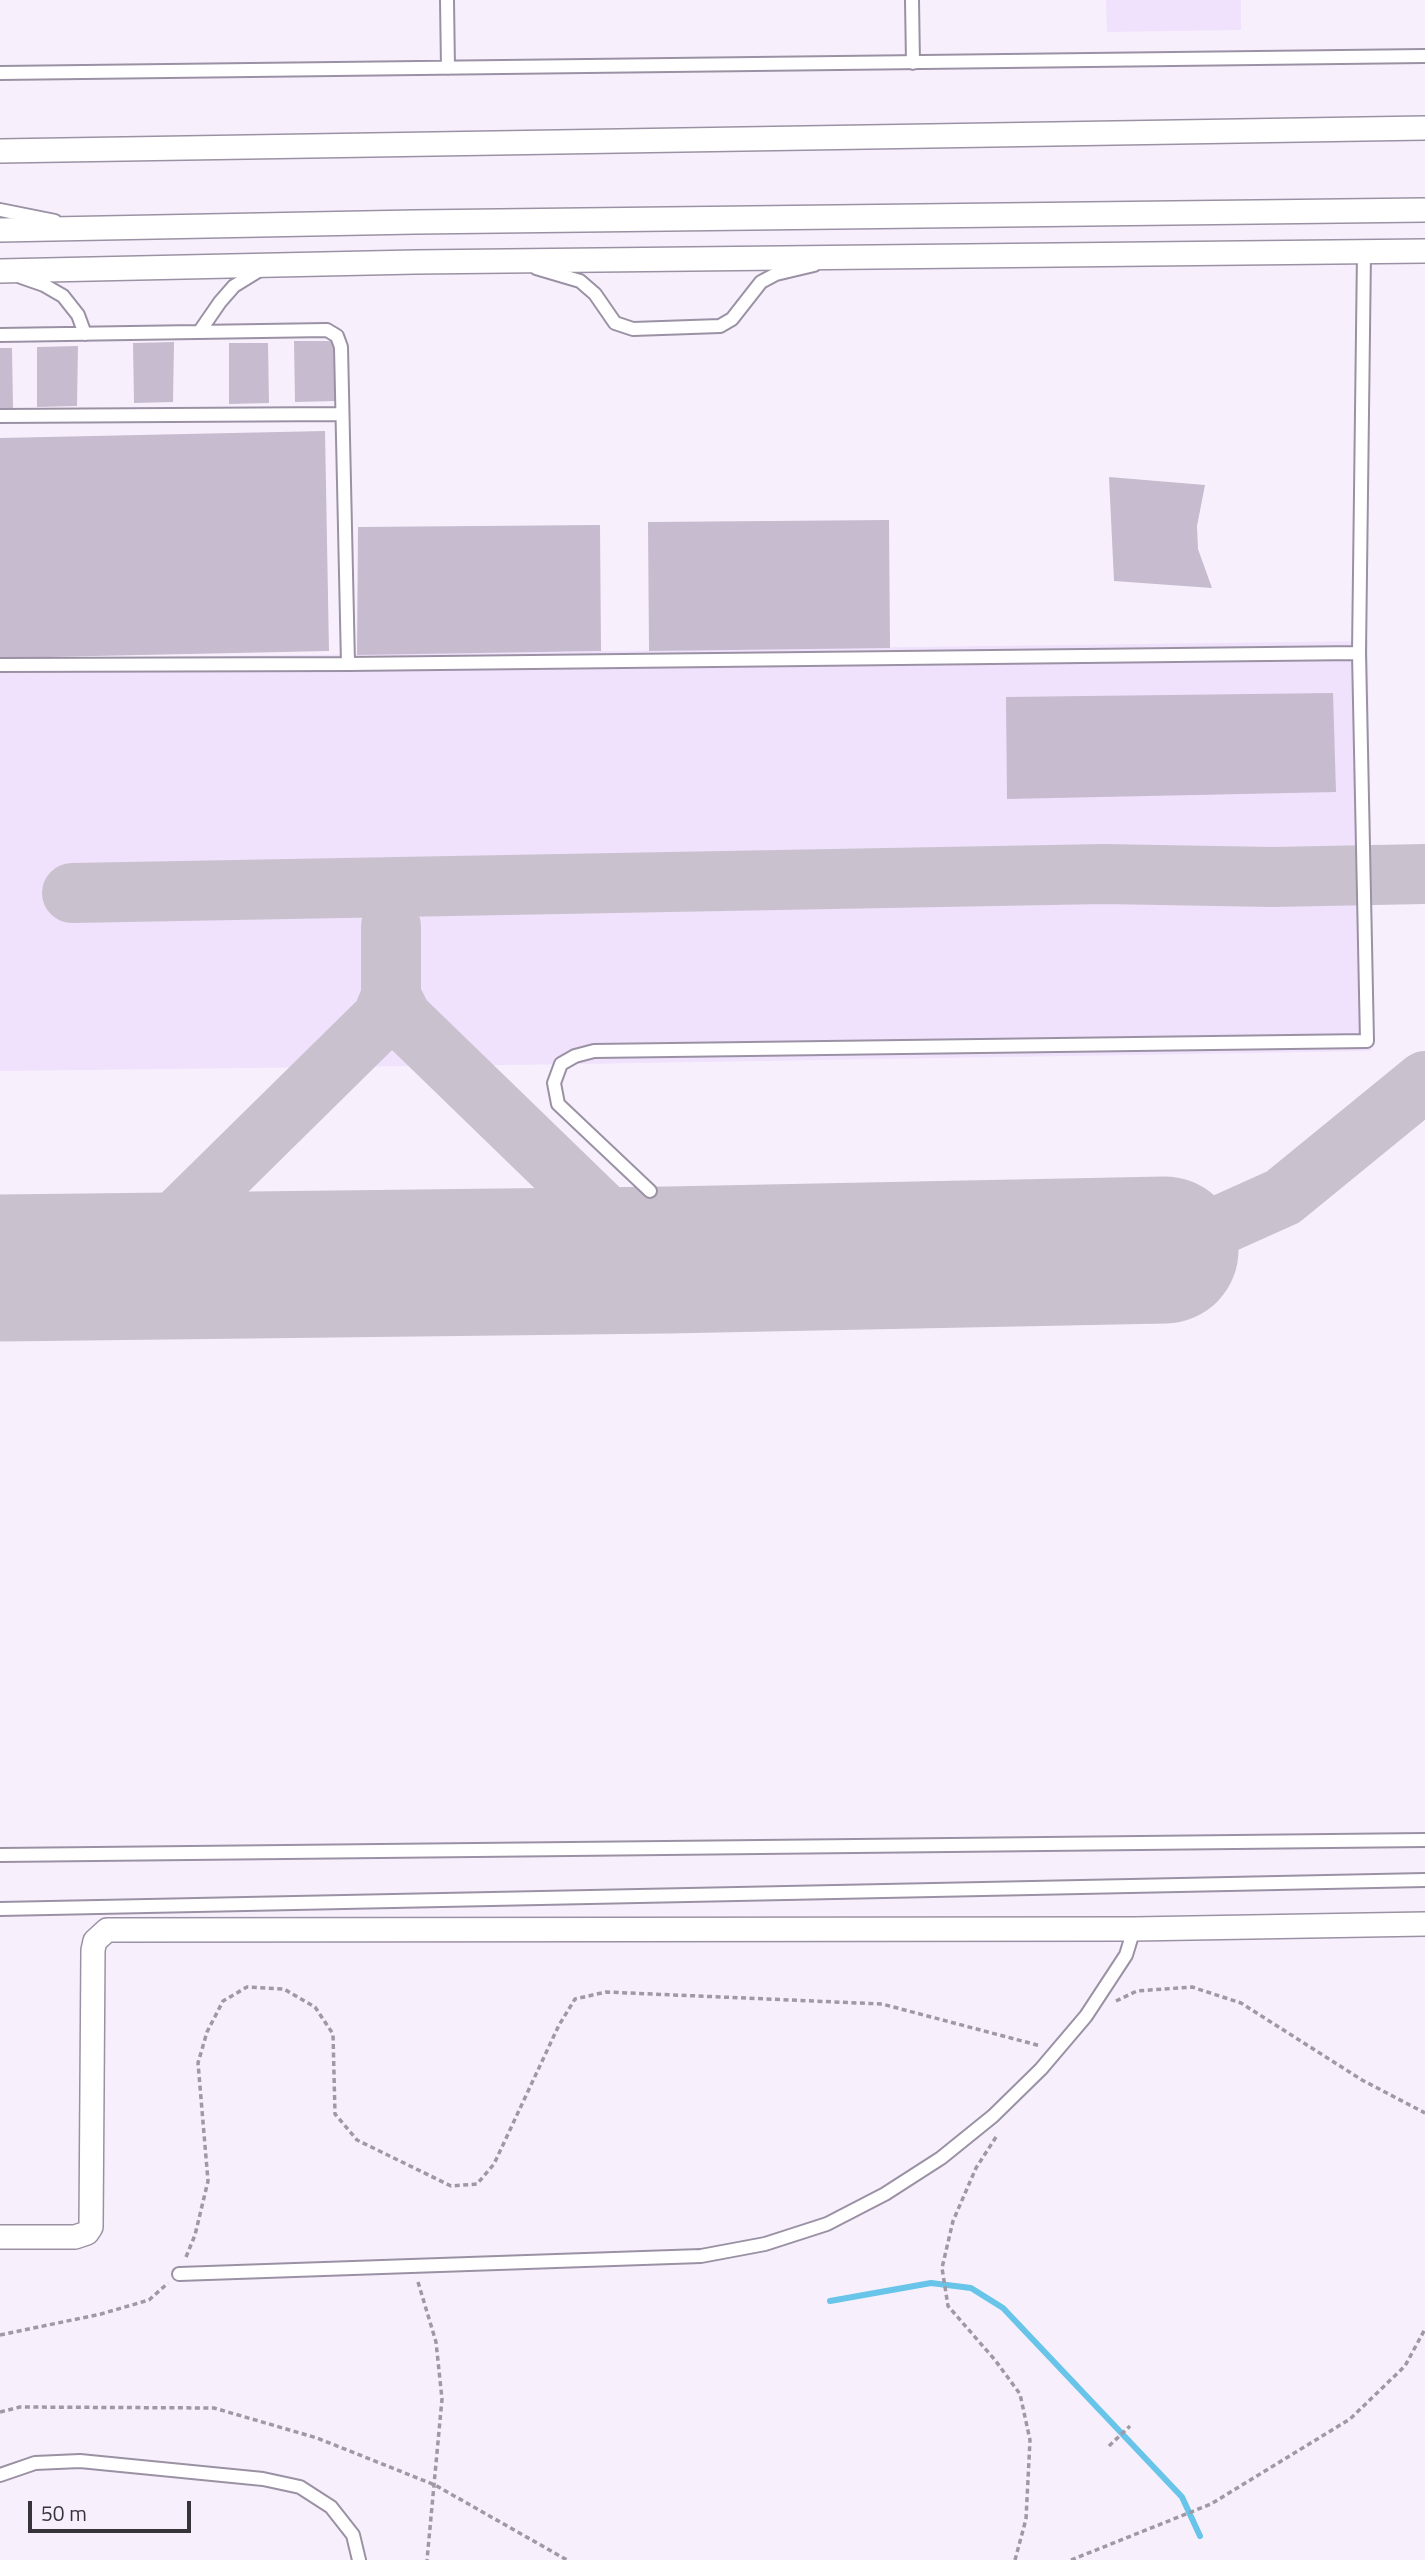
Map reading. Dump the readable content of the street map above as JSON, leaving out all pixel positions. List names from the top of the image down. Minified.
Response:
{"scale_bar":"50 m"}
